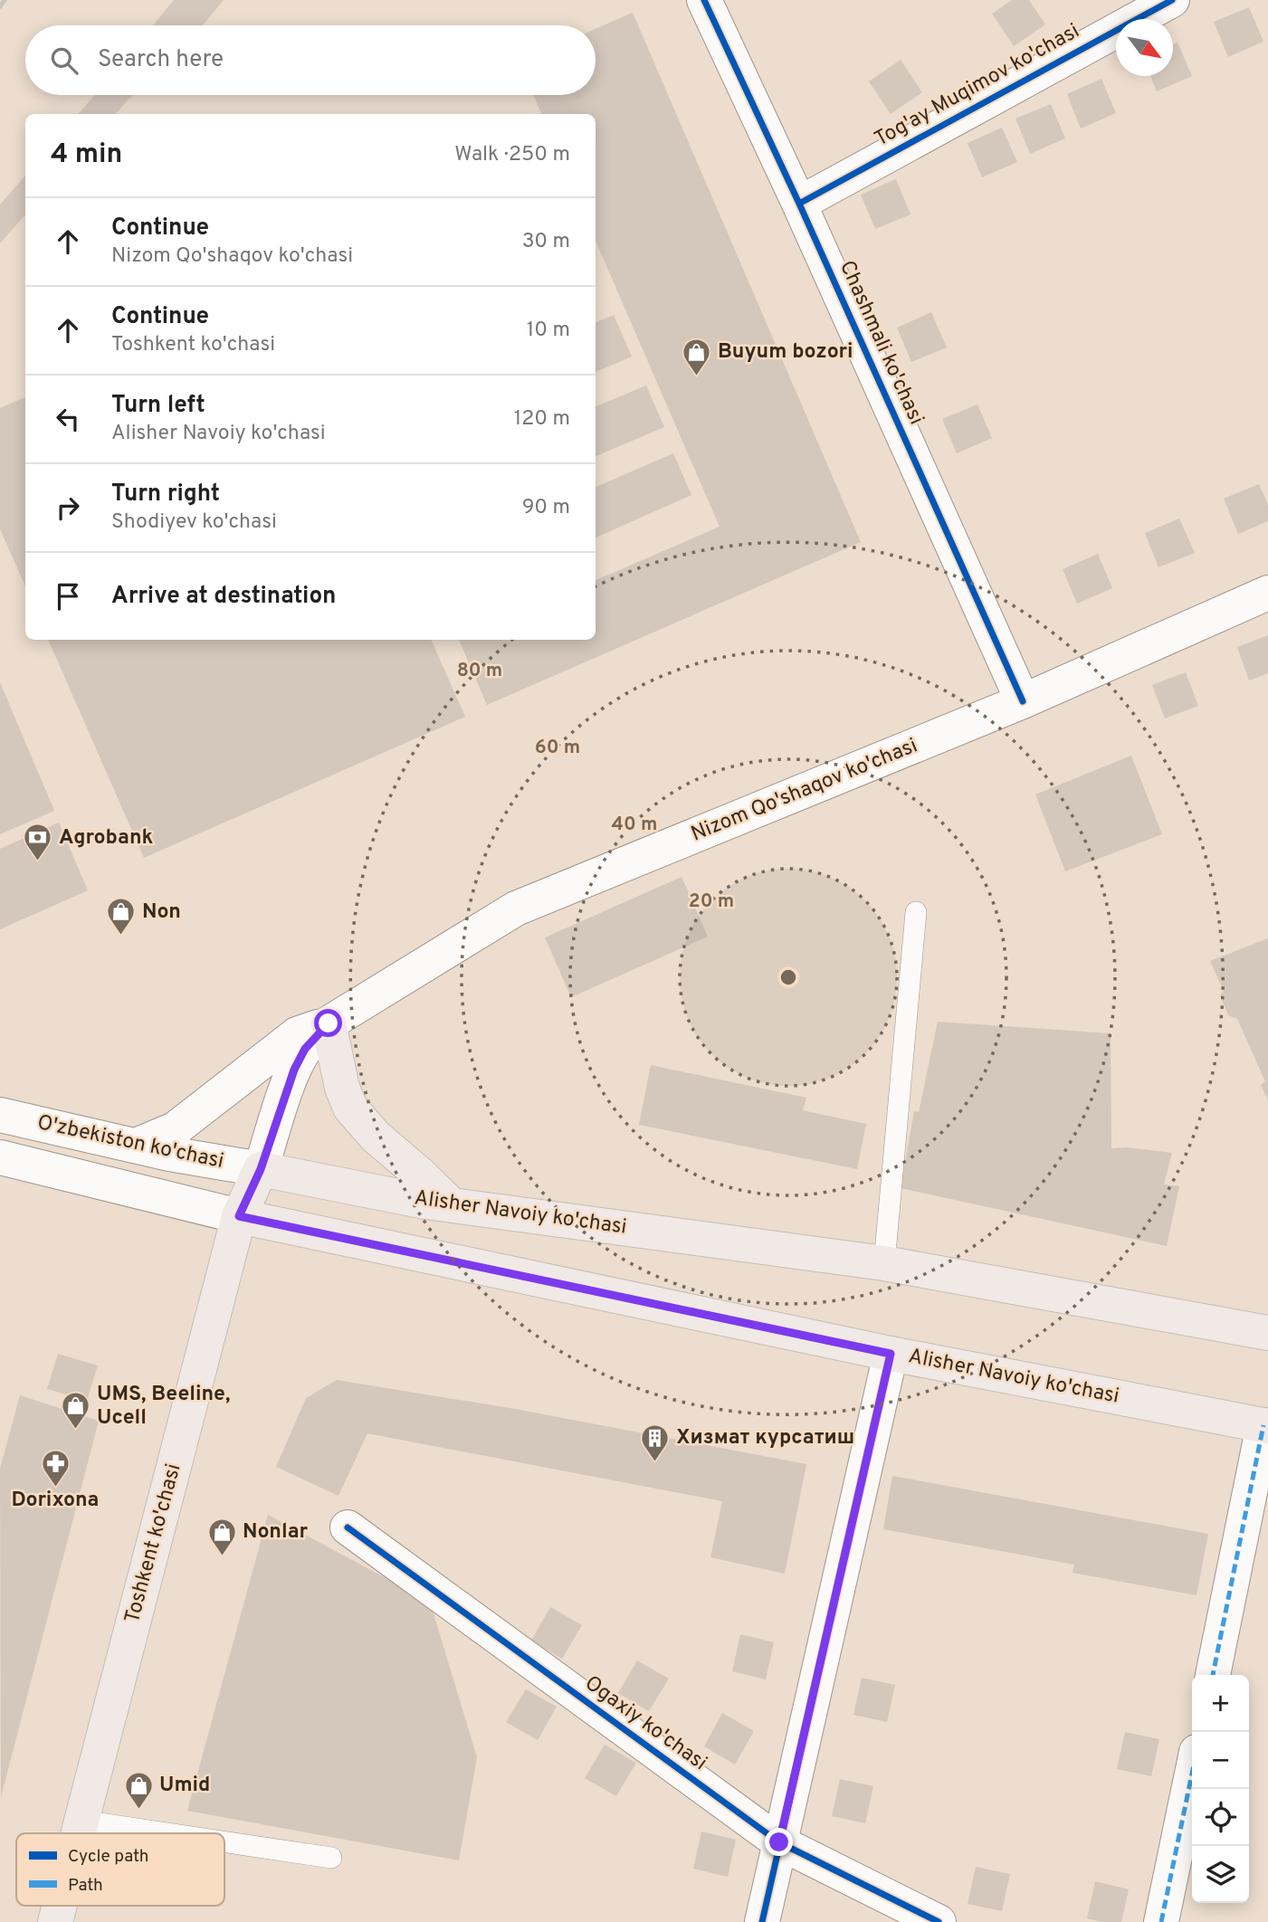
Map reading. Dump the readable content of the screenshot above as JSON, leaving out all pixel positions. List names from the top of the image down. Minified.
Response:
{"streets":{"main road":["Alisher Navoiy ko'chasi","Toshkent ko'chasi"],"street":["Tog'ay Muqimov ko'chasi","Chashmali ko'chasi","Nizom Qo'shaqov ko'chasi","O'zbekiston ko'chasi","Ogaxiy ko'chasi"]},"crossings":[["Tog'ay Muqimov ko'chasi","Chashmali ko'chasi"],["Chashmali ko'chasi","Nizom Qo'shaqov ko'chasi"],["Nizom Qo'shaqov ko'chasi","O'zbekiston ko'chasi"],["Nizom Qo'shaqov ko'chasi","Alisher Navoiy ko'chasi"],["Nizom Qo'shaqov ko'chasi","Toshkent ko'chasi"],["O'zbekiston ko'chasi","Alisher Navoiy ko'chasi"],["O'zbekiston ko'chasi","Toshkent ko'chasi"],["Alisher Navoiy ko'chasi","Toshkent ko'chasi"]],"places":{"shop":["Buyum bozori","Non","UMS, Beeline, Ucell","Nonlar","Umid"],"bank":["Agrobank"],"building":["Хизмат курсатиш"],"pharmacy":["Dorixona"]},"legend":["Cycle path","Path"],"north":"bottom right","page":{"search":"Search here","heading":["4 min","Walk · 250 m"],"list":[["Continue","Nizom Qo'shaqov ko'chasi","30 m"],["Continue","Toshkent ko'chasi","10 m"],["Turn left","Alisher Navoiy ko'chasi","120 m"],["Turn right","Shodiyev ko'chasi","90 m"],"Arrive at destination"],"map_buttons":["+","−"]},"rings":["80 m","60 m","40 m","20 m"]}
